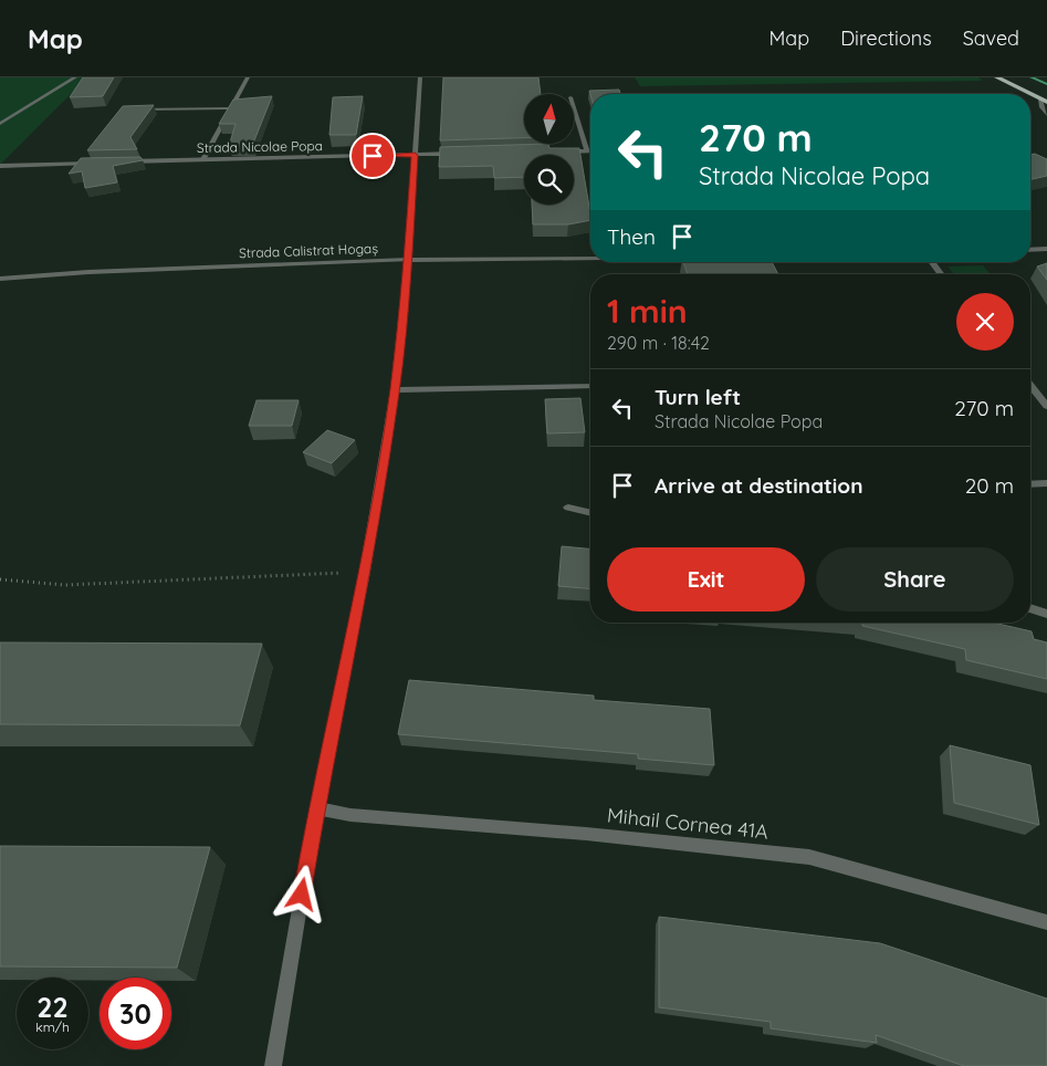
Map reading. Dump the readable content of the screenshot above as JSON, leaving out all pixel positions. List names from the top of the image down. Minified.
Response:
{"streets":{"street":["Strada Nicolae Popa","Strada Calistrat Hogaș","Mihail Cornea 41A"]},"north":"top","page":{"header":"Map","nav":["Map","Directions","Saved"],"turn":["270 m","Strada Nicolae Popa"],"then":"Then","heading":["1 min","290 m · 18:42"],"list":[{"name":"Turn left","note":"Strada Nicolae Popa","value":"270 m"},{"name":"Arrive at destination","value":"20 m"}],"buttons":["Exit","Share"],"speed":"22 km/h","limit":"30"}}
